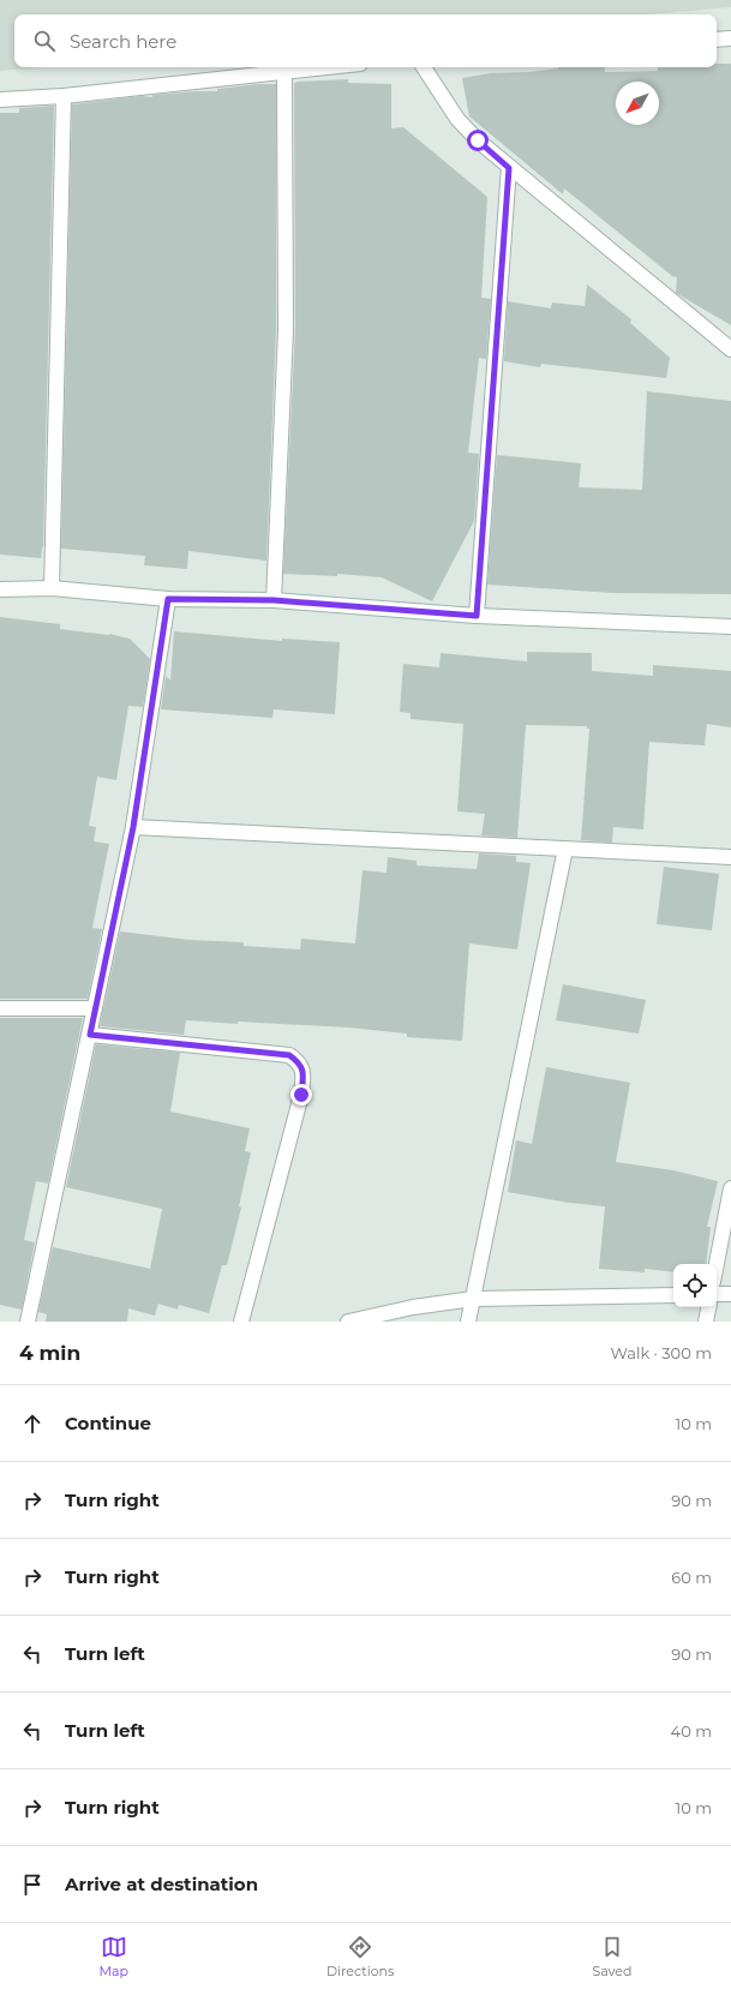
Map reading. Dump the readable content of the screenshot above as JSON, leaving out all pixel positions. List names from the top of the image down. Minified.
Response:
{"north":"bottom left","page":{"search":"Search here","heading":["4 min","Walk · 300 m"],"list":[["Continue","10 m"],["Turn right","90 m"],["Turn right","60 m"],["Turn left","90 m"],["Turn left","40 m"],["Turn right","10 m"],"Arrive at destination"],"nav":["Map","Directions","Saved"]}}
